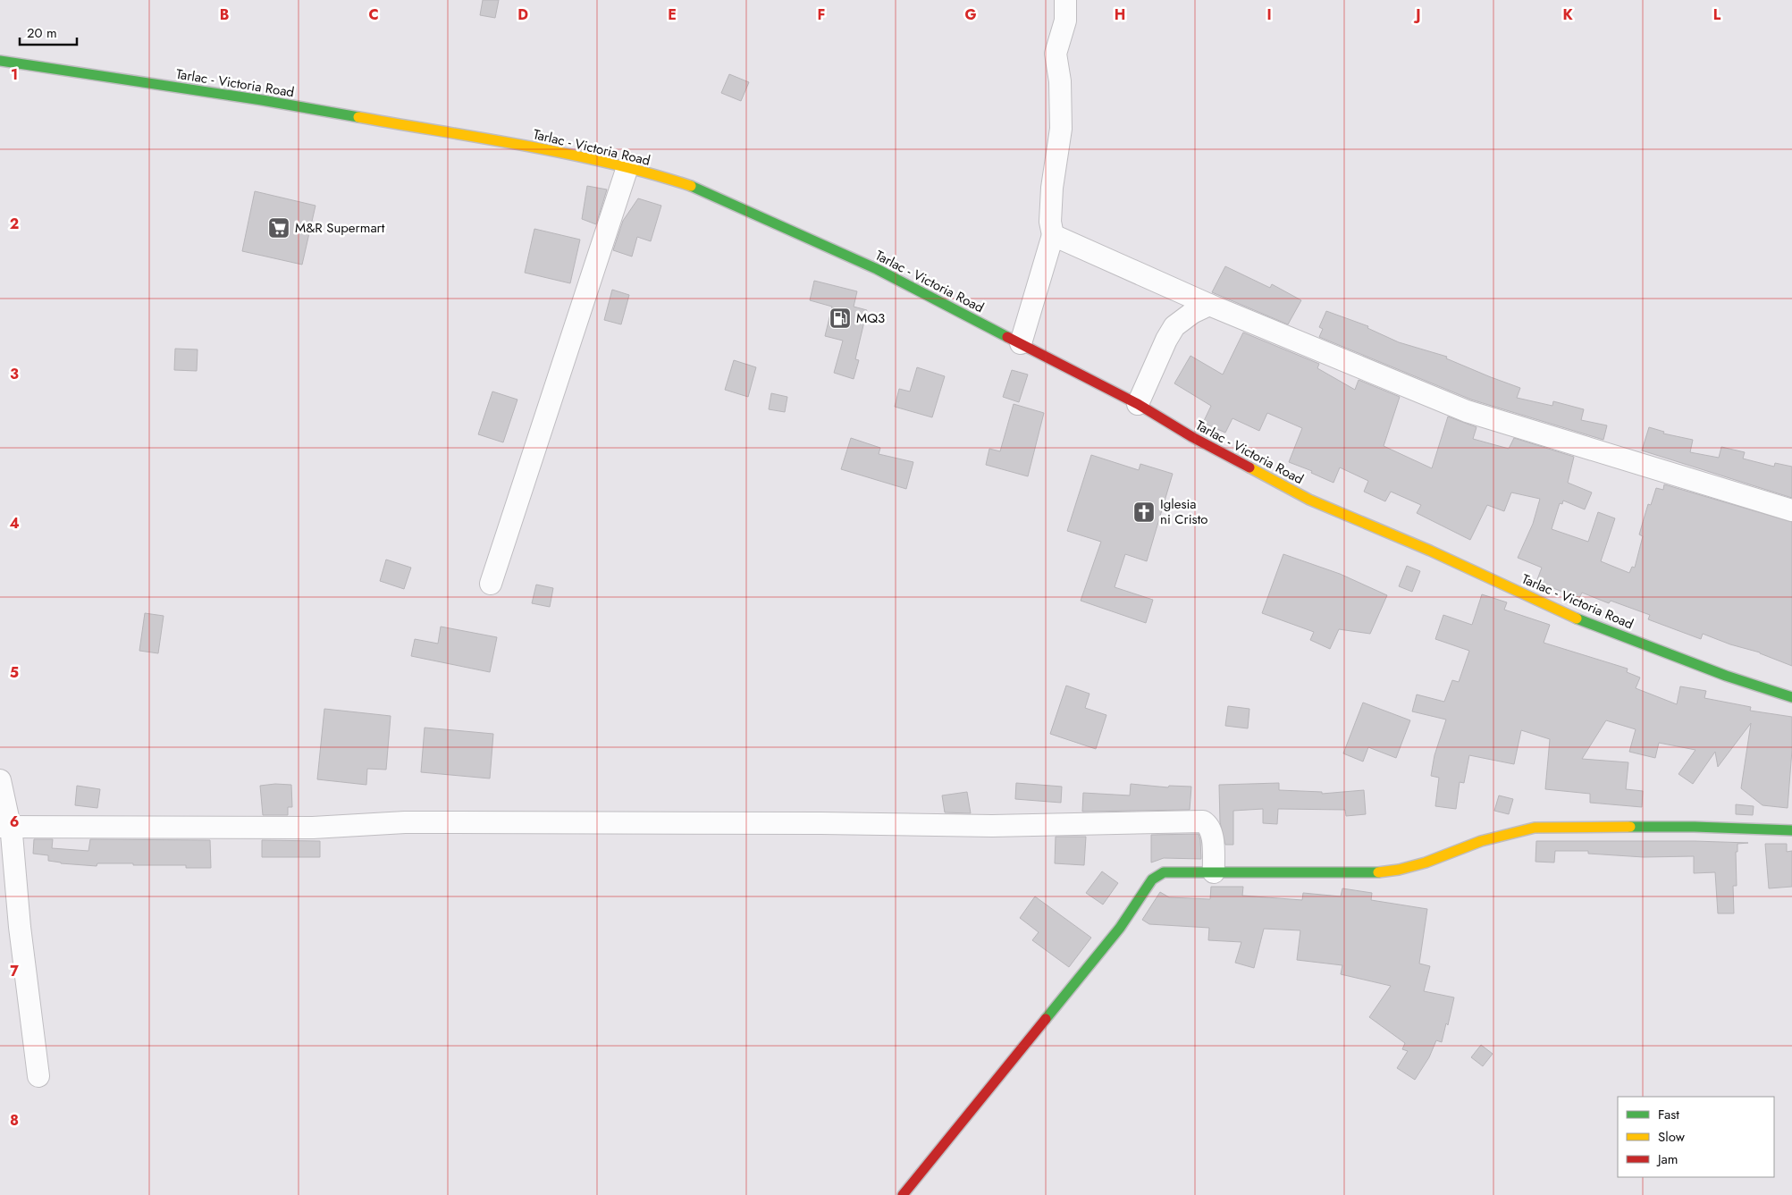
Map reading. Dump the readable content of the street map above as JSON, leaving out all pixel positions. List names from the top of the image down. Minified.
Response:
{"streets":{"main road":["Tarlac - Victoria Road"]},"places":{"supermarket":["M&R Supermart"],"fuel station":["MQ3"],"church":["Iglesia ni Cristo"]},"legend":["Fast","Slow","Jam"],"scale_bar":"20 m","grid":{"columns":["B","C","D","E","F","G","H","I","J","K","L"],"rows":["1","2","3","4","5","6","7","8"]}}
